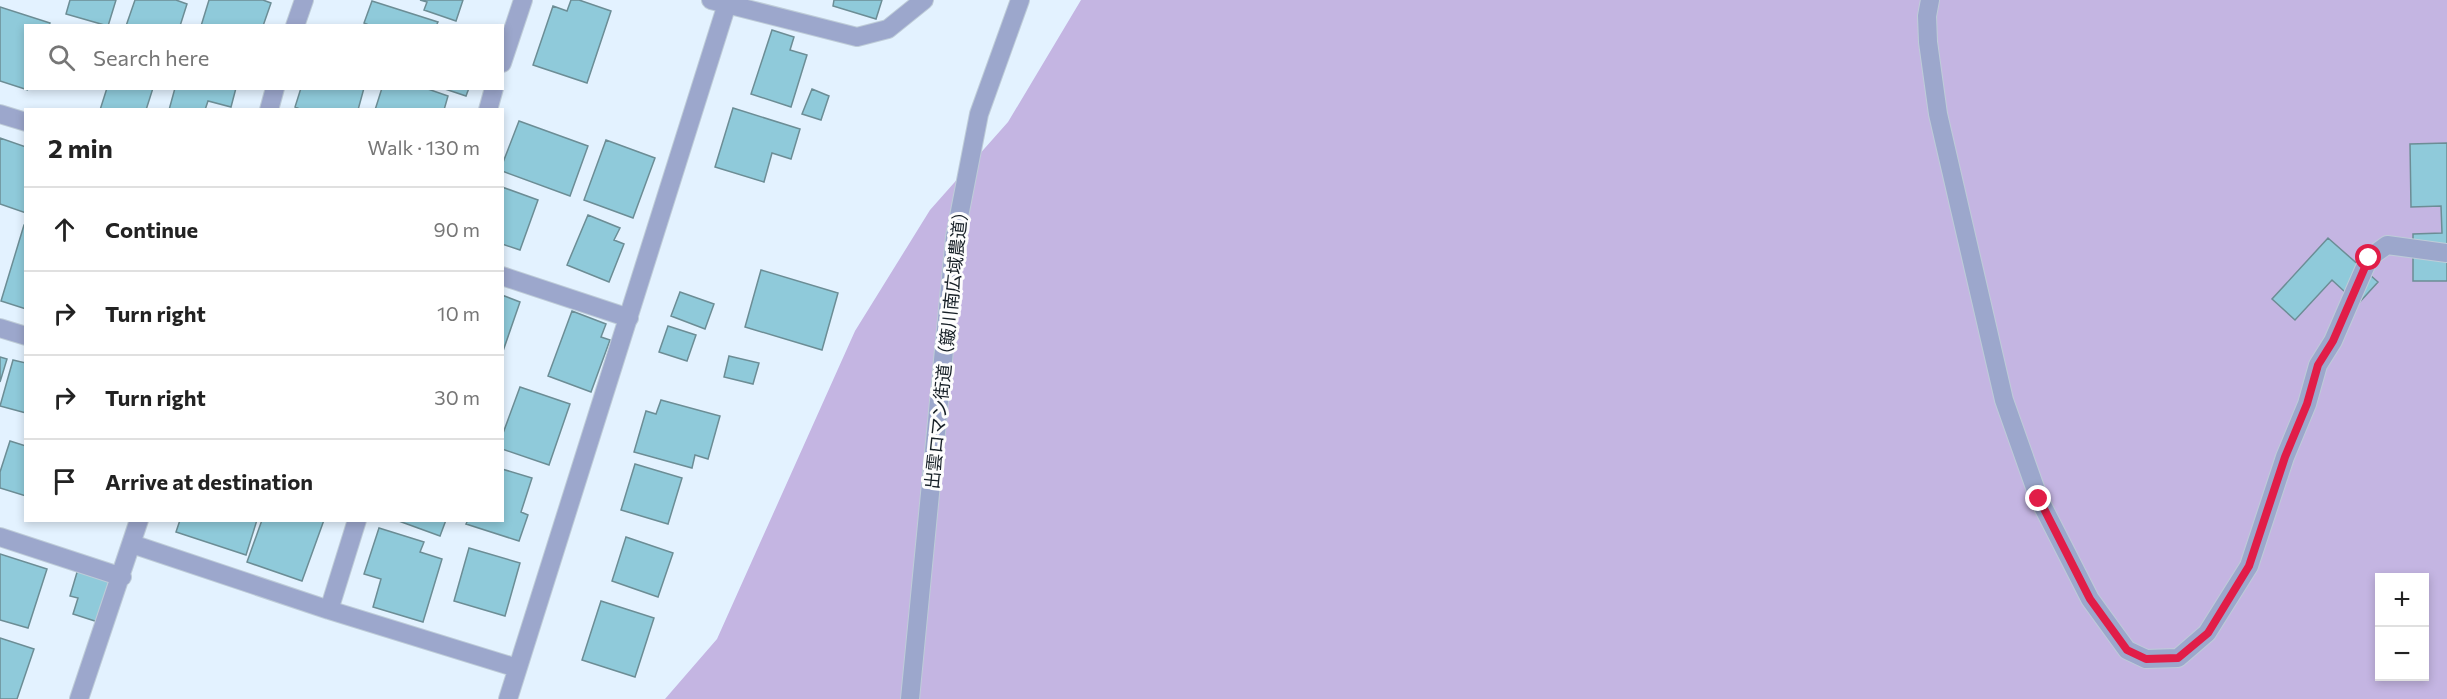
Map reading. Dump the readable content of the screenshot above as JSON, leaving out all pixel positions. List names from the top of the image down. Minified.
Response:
{"streets":{"street":["出雲ロマン街道（簸川南広域農道）"]},"page":{"search":"Search here","heading":["2 min","Walk · 130 m"],"list":[["Continue","90 m"],["Turn right","10 m"],["Turn right","30 m"],"Arrive at destination"],"map_buttons":["+","−"]}}
